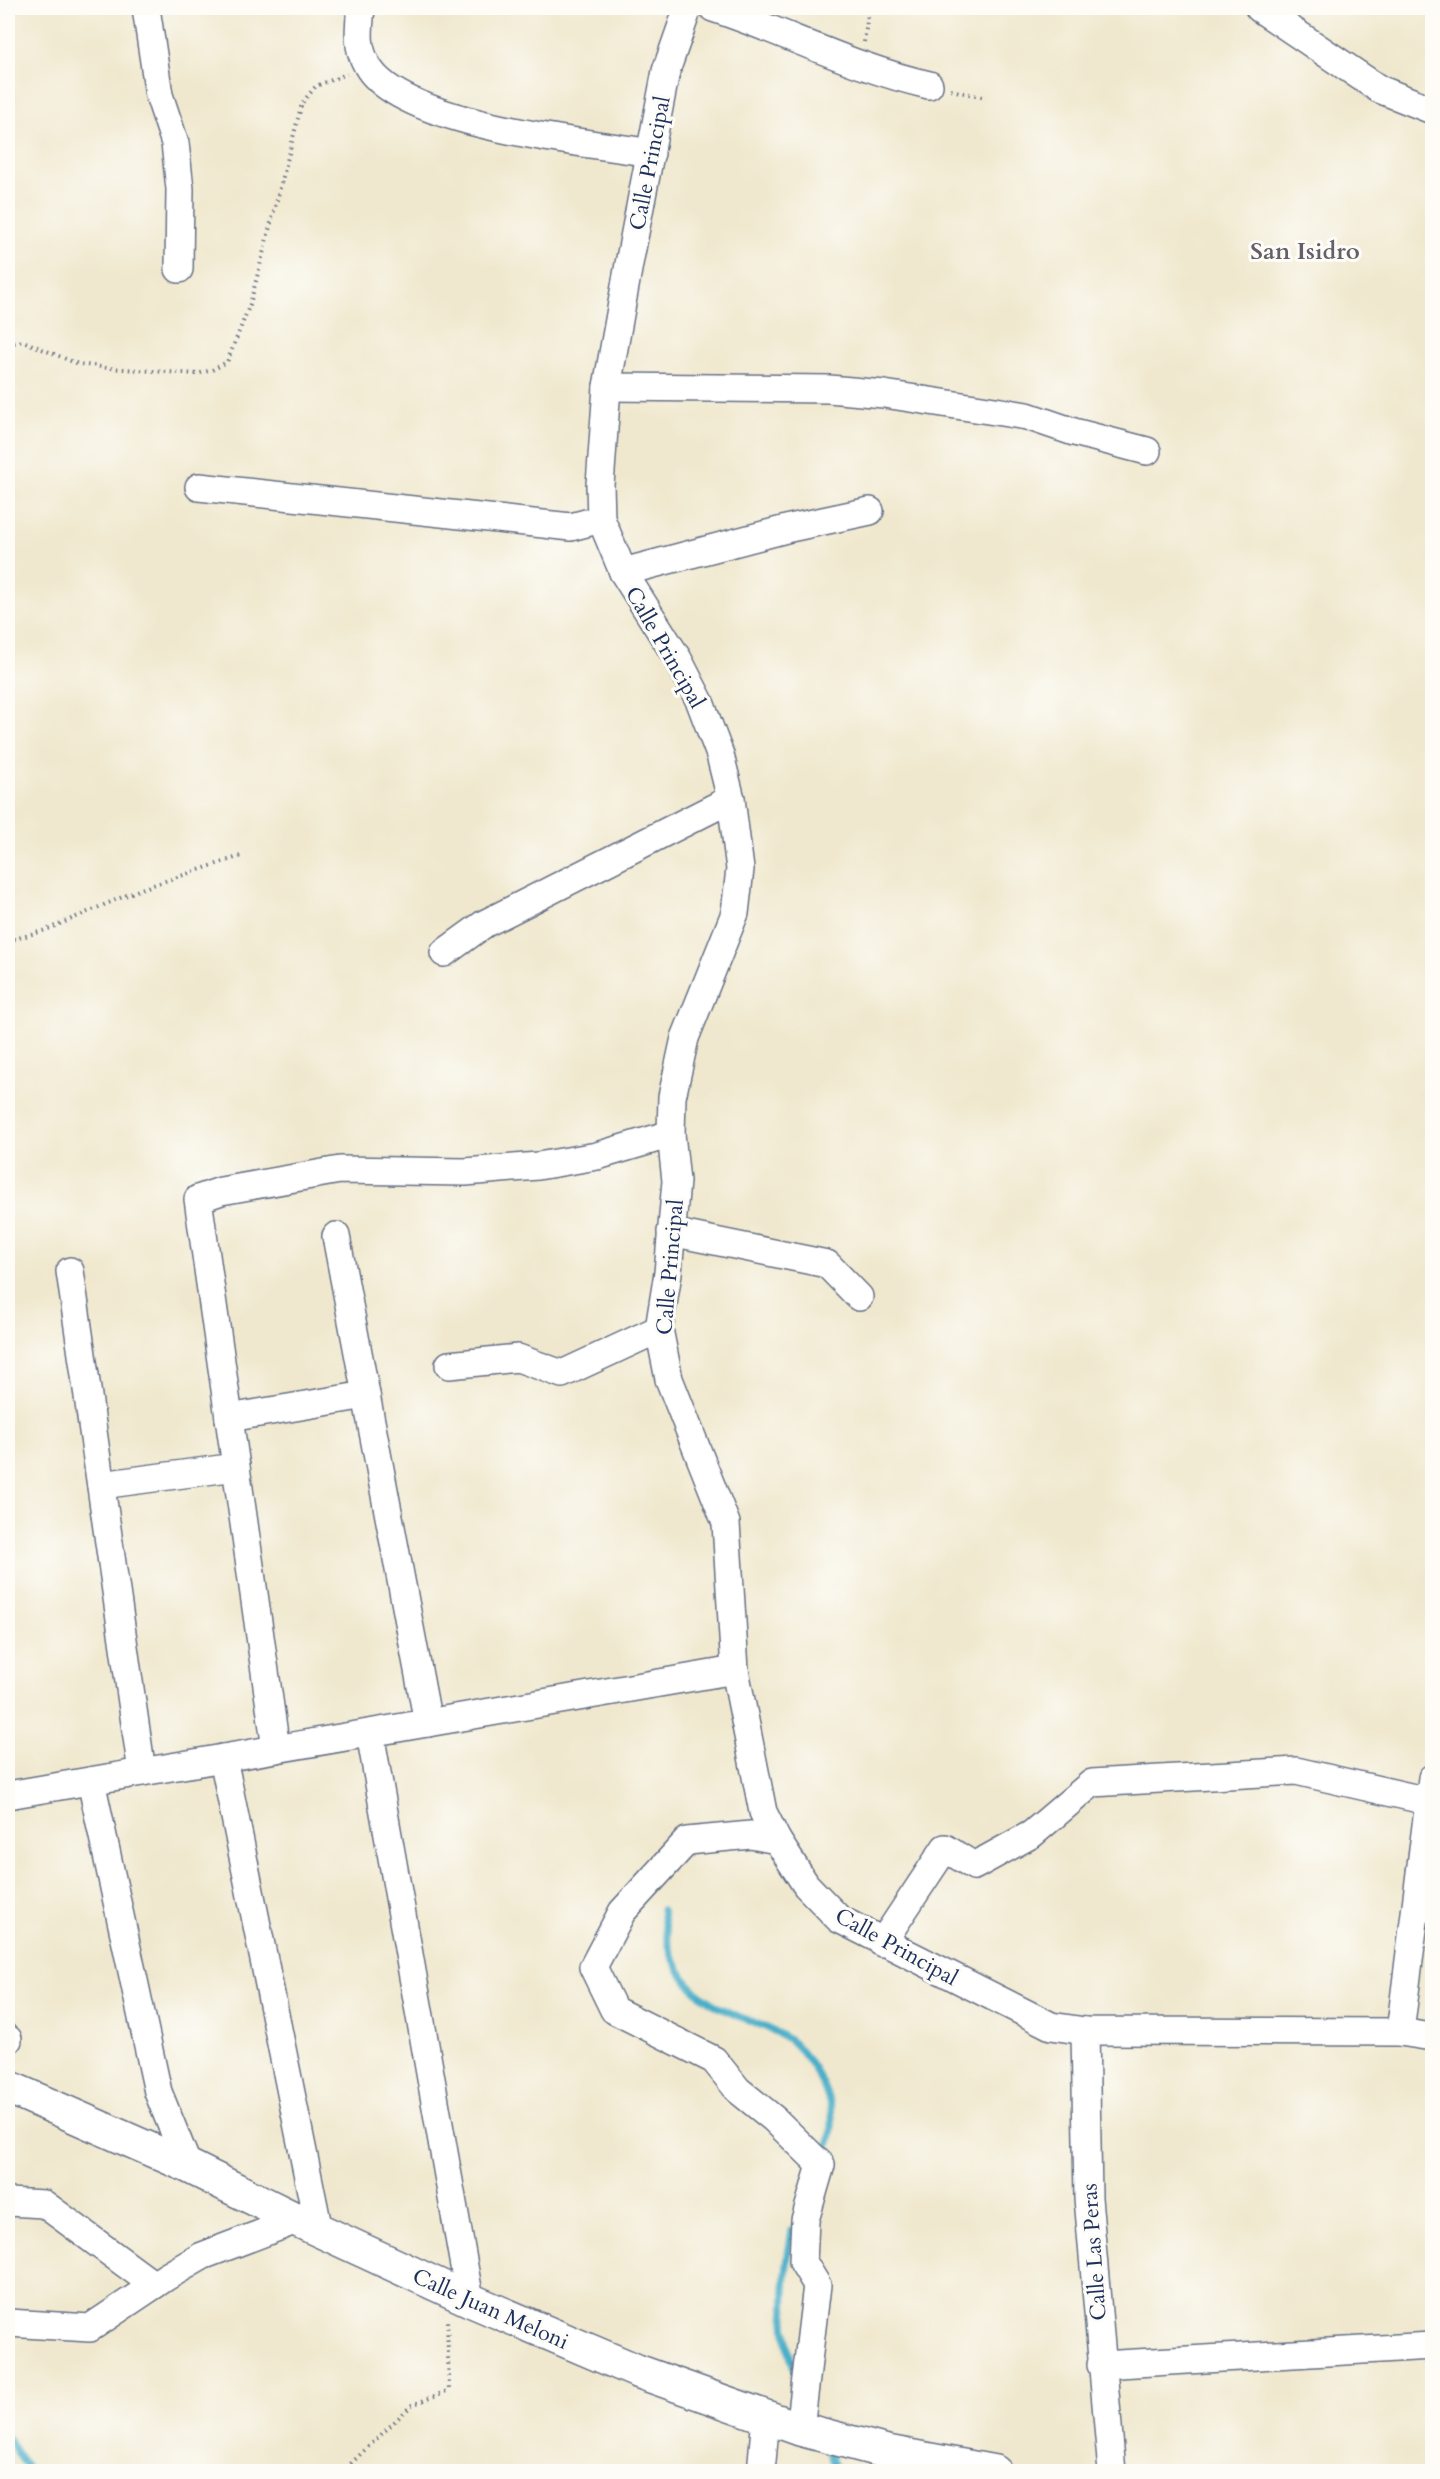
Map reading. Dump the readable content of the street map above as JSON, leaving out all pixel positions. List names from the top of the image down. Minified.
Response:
{"streets":{"main road":["Calle Juan Meloni"],"street":["Calle Principal","Calle Las Peras"]},"crossings":[["Calle Principal","Calle Las Peras"]],"districts":["San Isidro"]}
